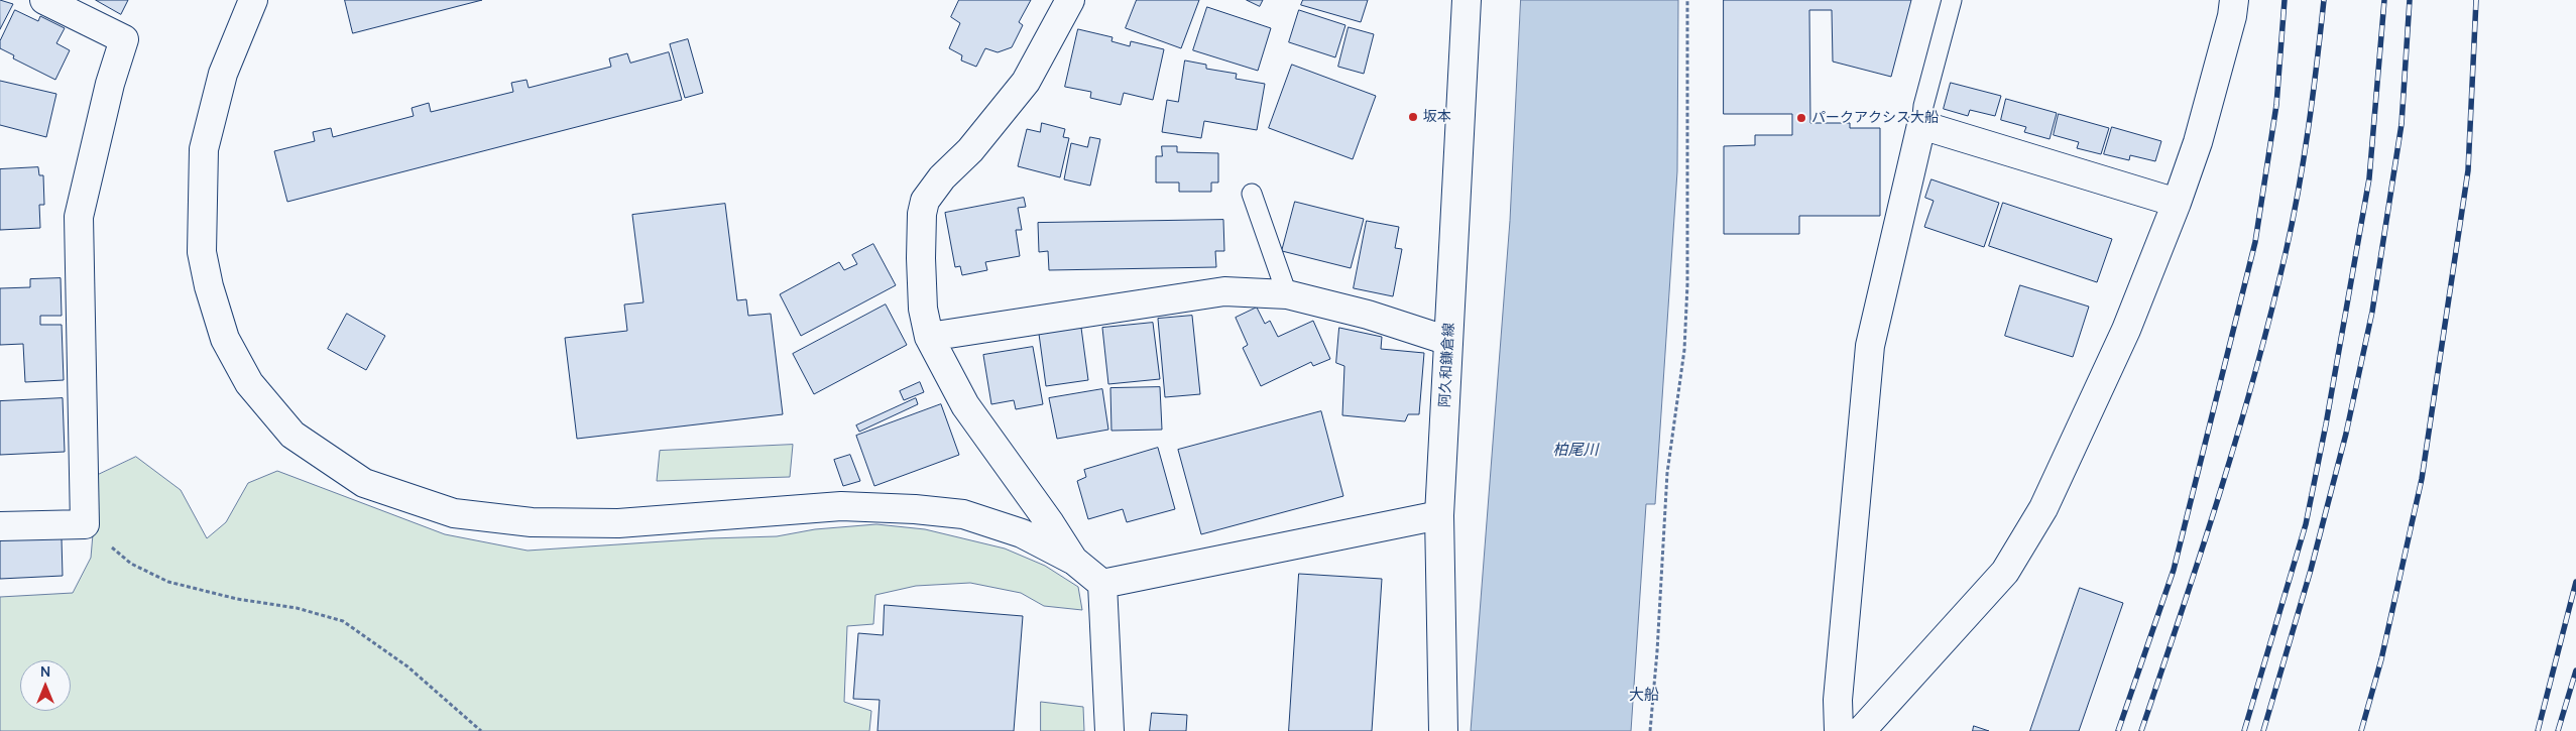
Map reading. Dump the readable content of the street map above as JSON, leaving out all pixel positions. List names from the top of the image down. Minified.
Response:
{"streets":{"street":["阿久和鎌倉線"]},"districts":["大船"],"water":["柏尾川"],"places":["坂本","パークアクシス大船"],"north":"top"}
